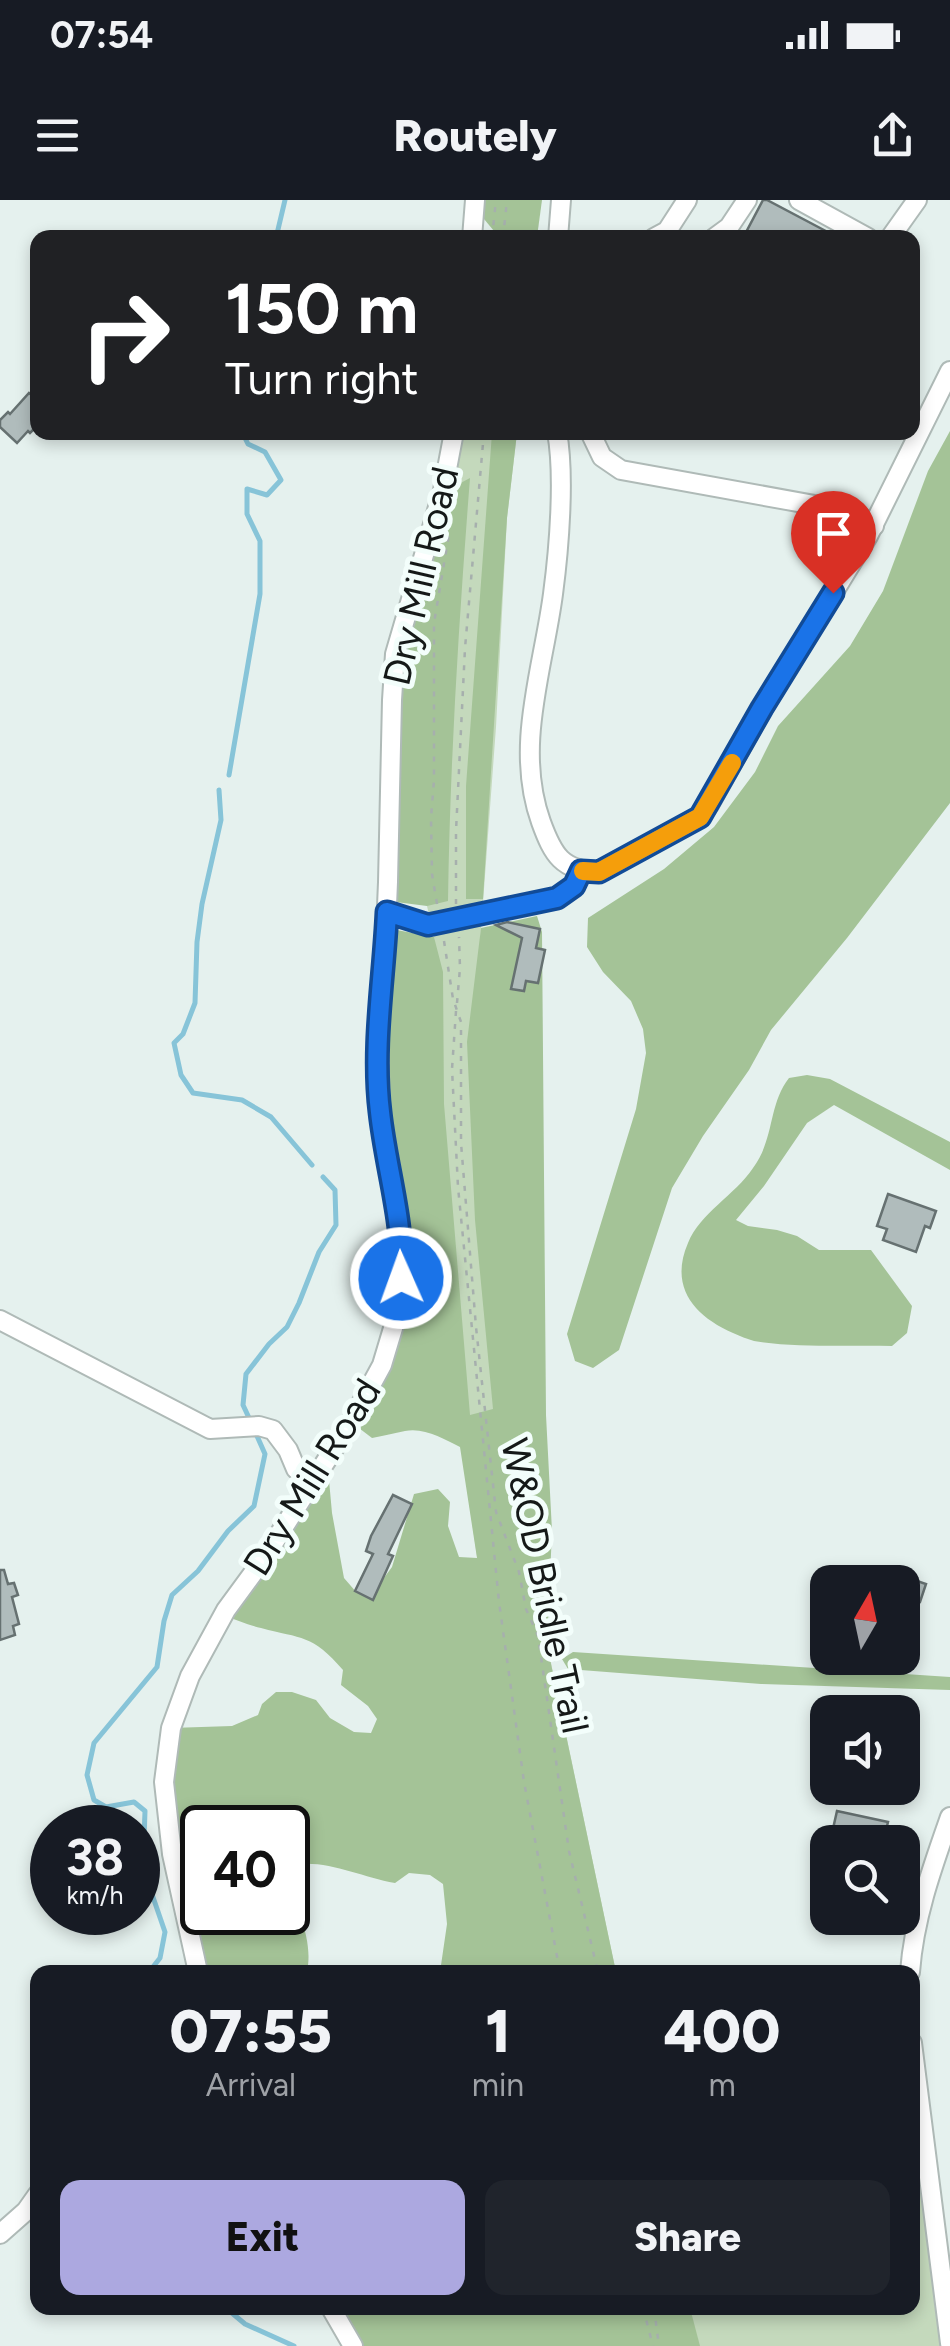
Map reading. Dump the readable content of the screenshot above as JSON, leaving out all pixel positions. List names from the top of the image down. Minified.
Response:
{"streets":{"street":["Dry Mill Road"],"path":["W&OD Bridle Trail"]},"north":"top","page":{"status":"07:54","header":"Routely","turn":["150 m","Turn right"],"speed":"38 km/h","limit":"40","eta":["07:55","Arrival","1","min","400","m"],"buttons":["Exit","Share"]}}
